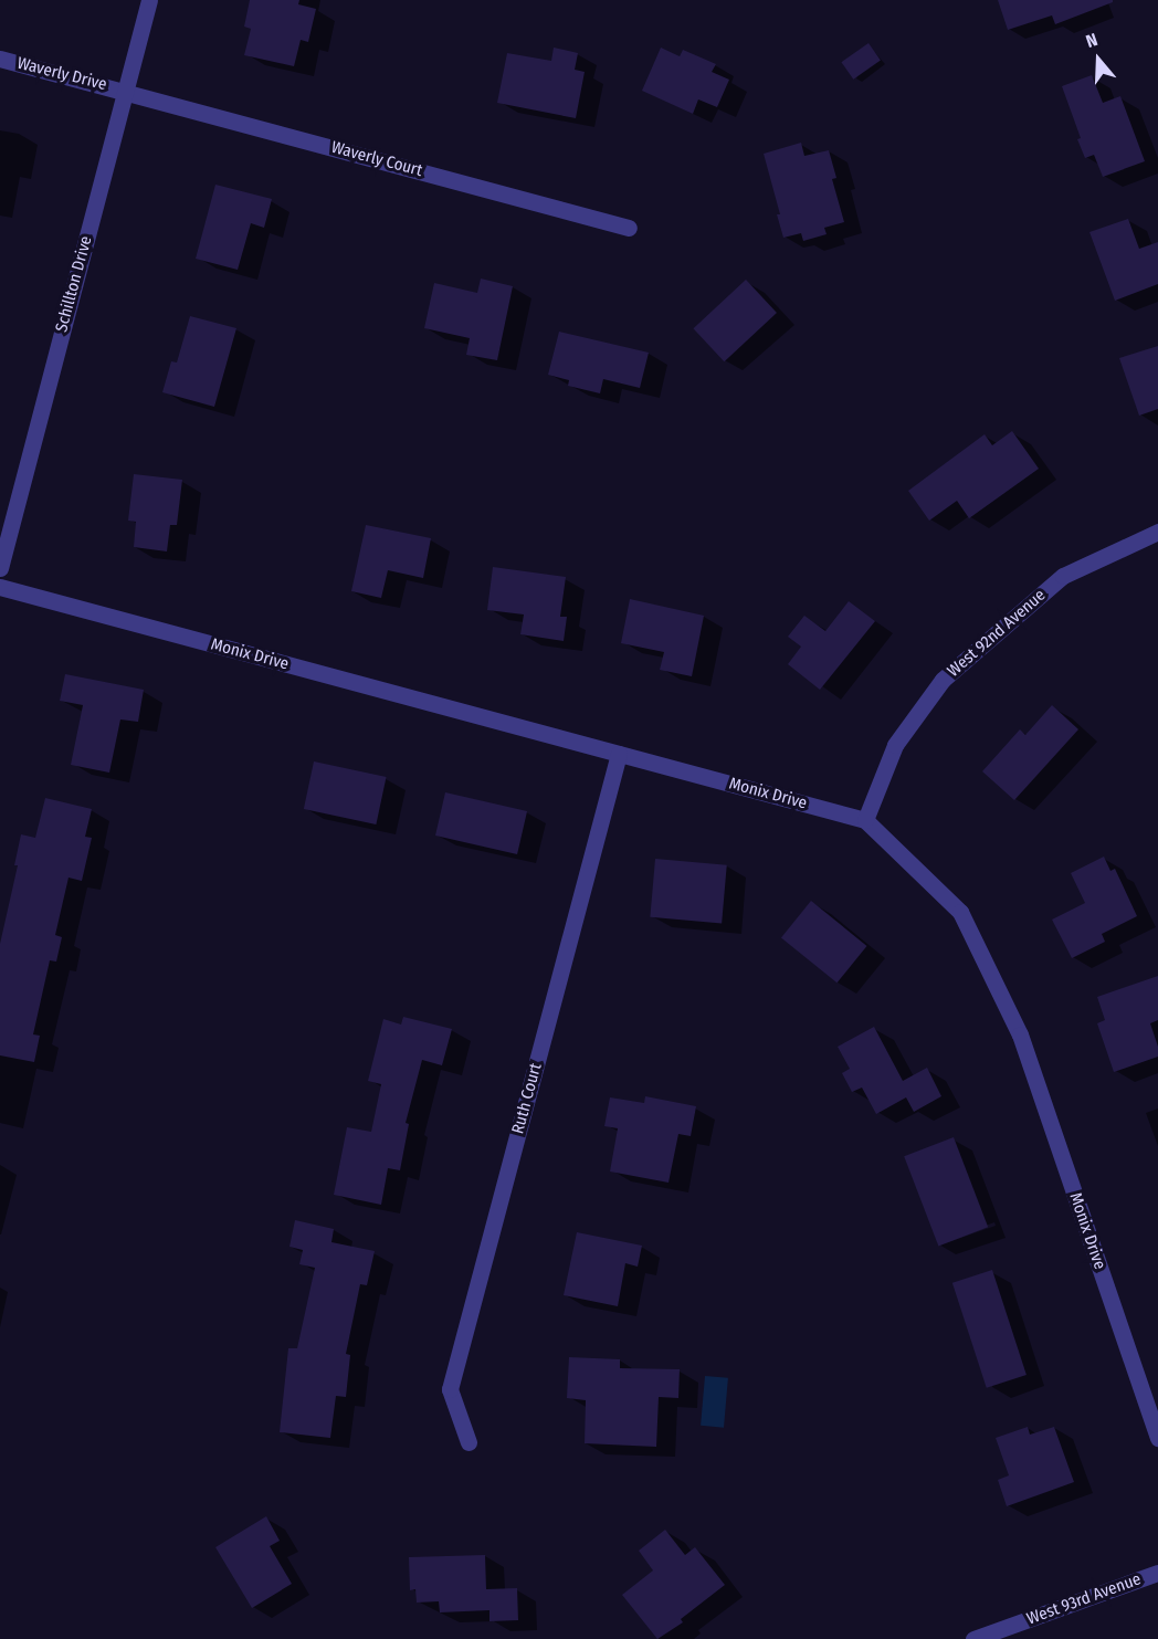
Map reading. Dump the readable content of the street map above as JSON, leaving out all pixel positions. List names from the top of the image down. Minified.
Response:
{"streets":{"street":["Waverly Drive","Waverly Court","Schillton Drive","West 92nd Avenue","Monix Drive","Ruth Court","West 93rd Avenue"]},"crossings":[["Waverly Drive","Waverly Court"],["Waverly Drive","Schillton Drive"],["Waverly Court","Schillton Drive"],["West 92nd Avenue","Monix Drive"],["Monix Drive","Ruth Court"]],"north":"top"}
